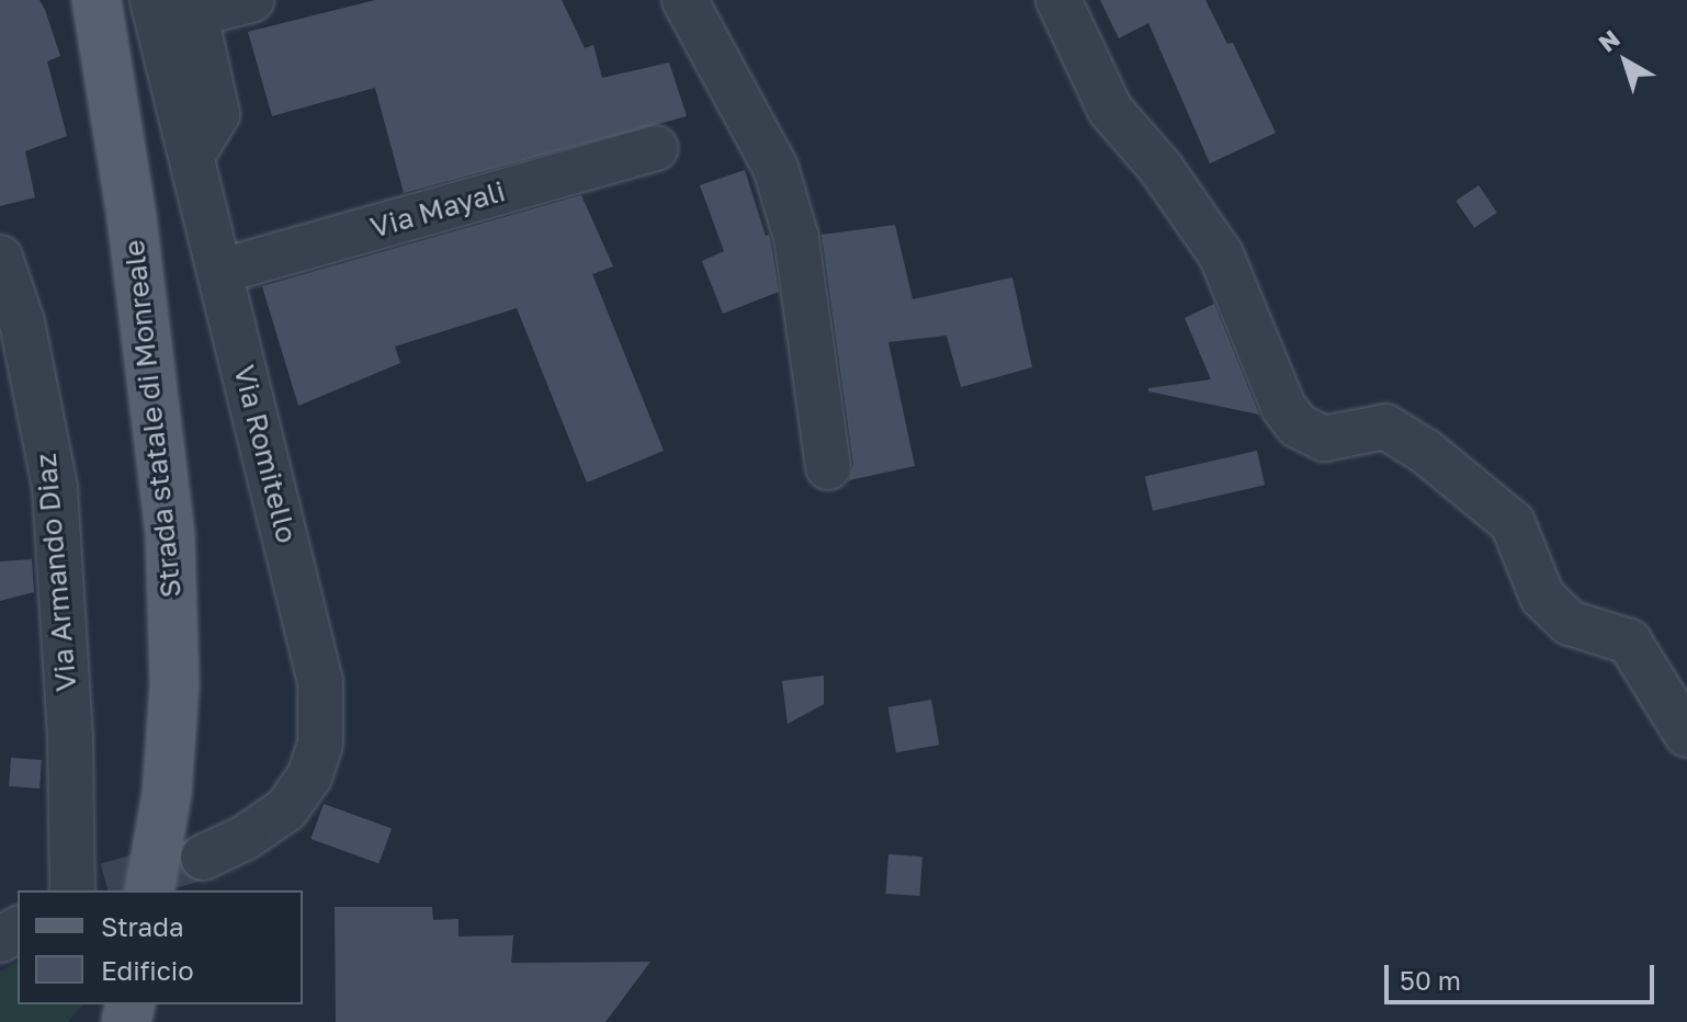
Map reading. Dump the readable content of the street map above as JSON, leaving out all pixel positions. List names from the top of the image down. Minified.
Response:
{"streets":{"main road":["Strada statale di Monreale"],"street":["Via Mayali","Via Romitello","Via Armando Diaz"]},"crossings":[["Via Mayali","Via Romitello"],["Strada statale di Monreale","Via Armando Diaz"]],"legend":["Strada","Edificio"],"scale_bar":"50 m","north":"top left"}
